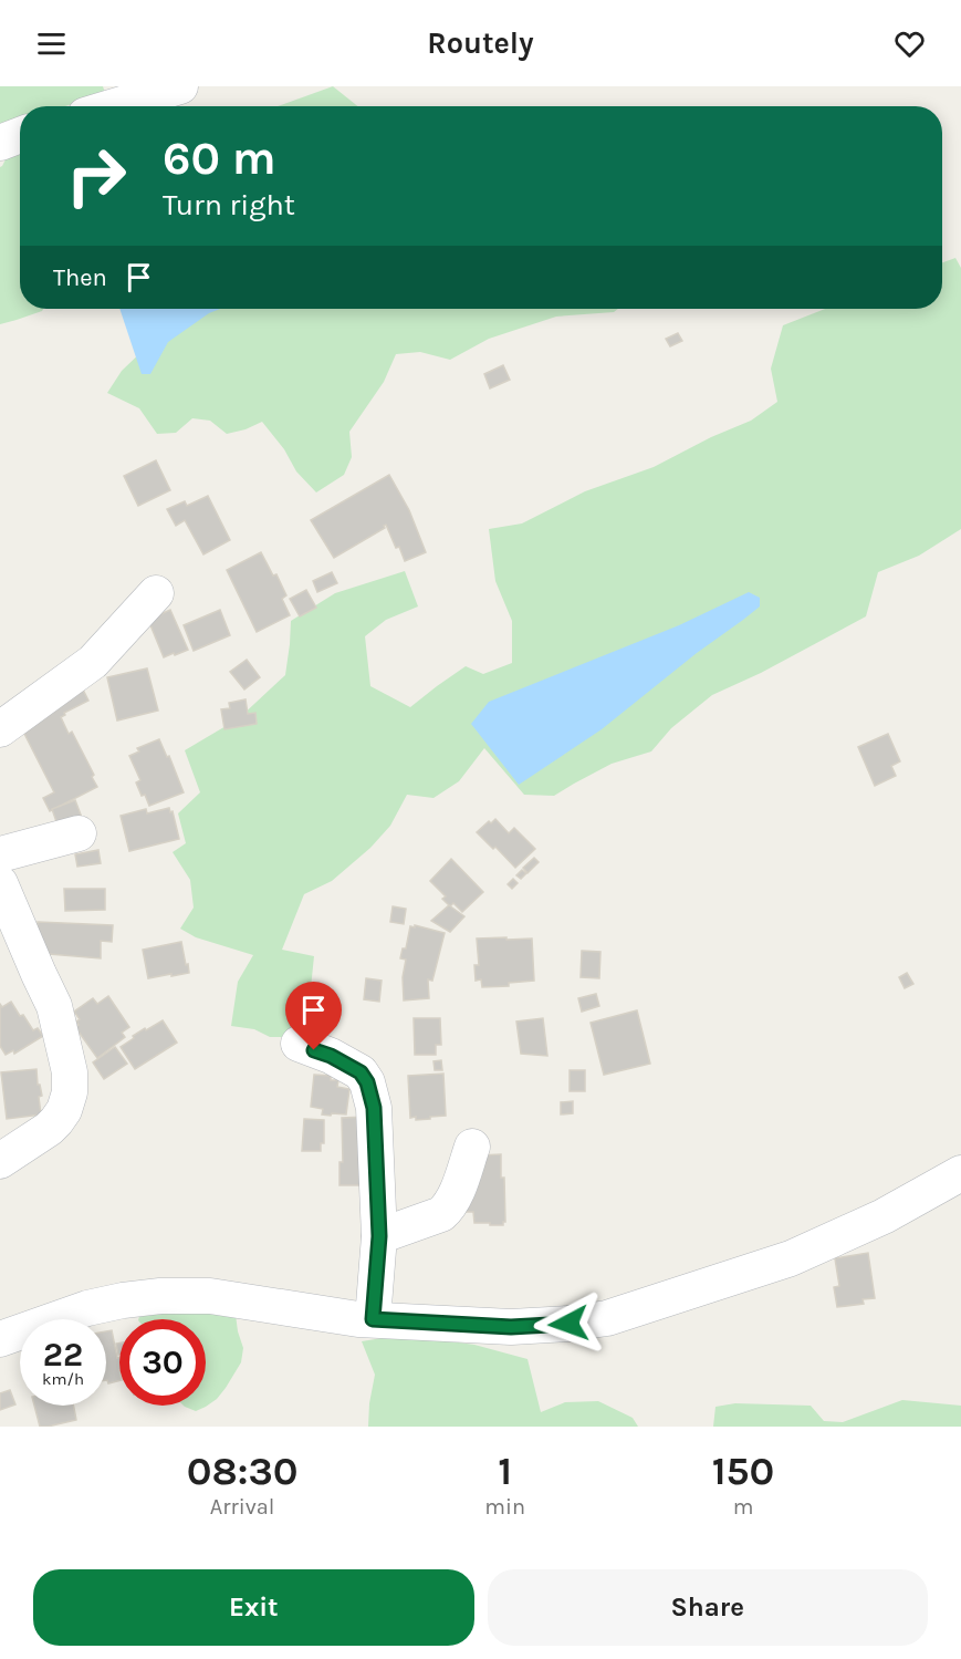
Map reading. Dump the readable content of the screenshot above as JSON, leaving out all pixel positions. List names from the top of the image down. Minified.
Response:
{"page":{"header":"Routely","turn":["60 m","Turn right"],"then":"Then","speed":"22 km/h","limit":"30","eta":["08:30","Arrival","1","min","150","m"],"buttons":["Exit","Share"]}}
